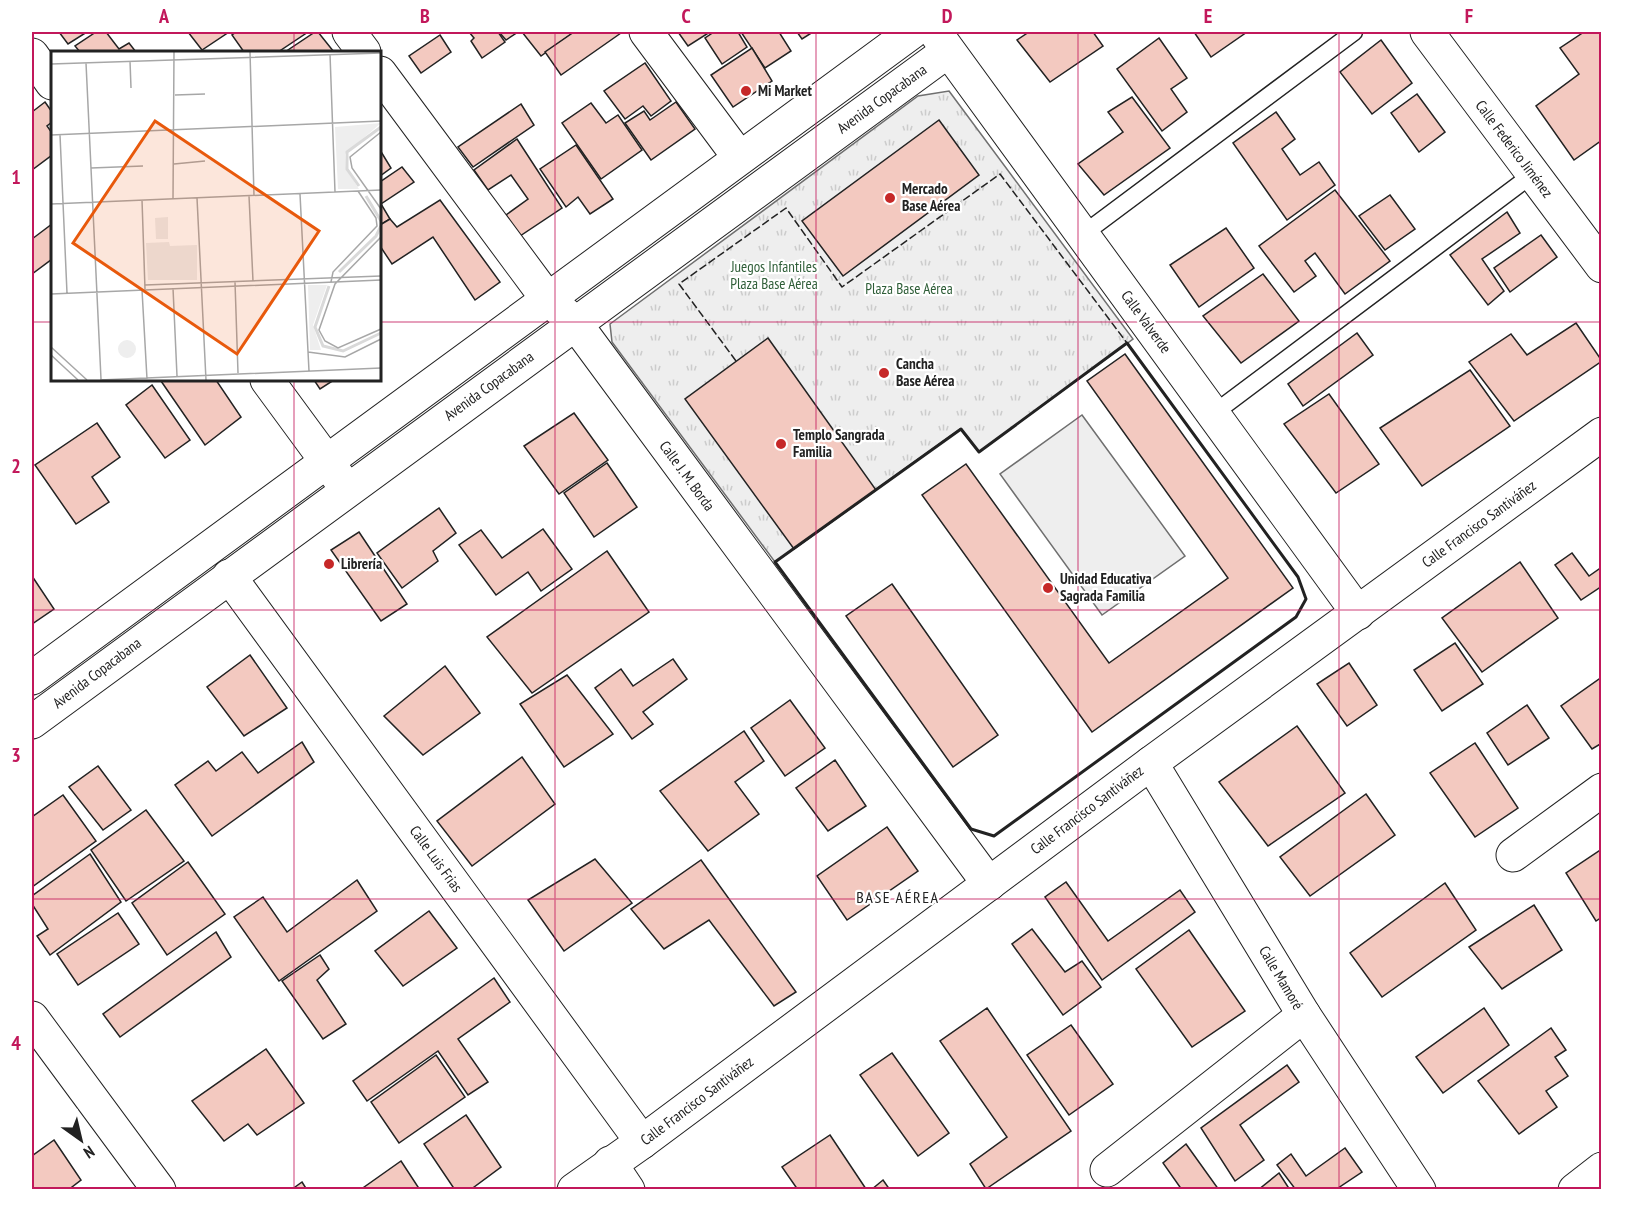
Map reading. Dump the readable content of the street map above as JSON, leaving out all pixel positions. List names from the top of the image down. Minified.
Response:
{"streets":{"street":["Avenida Copacabana","Calle Federico Jiménez","Calle Valverde","Calle J. M. Borda","Calle Francisco Santiváñez","Calle Luis Frias","Calle Mamoré"]},"crossings":[["Avenida Copacabana","Calle Valverde"],["Avenida Copacabana","Calle J. M. Borda"],["Avenida Copacabana","Calle Luis Frias"],["Calle Valverde","Calle Francisco Santiváñez"],["Calle J. M. Borda","Calle Francisco Santiváñez"],["Calle Francisco Santiváñez","Calle Luis Frias"],["Calle Francisco Santiváñez","Calle Mamoré"]],"districts":["BASE AÉREA"],"parks":["Juegos Infantiles Plaza Base Aérea","Plaza Base Aérea"],"places":["Mi Market","Mercado Base Aérea","Cancha Base Aérea","Templo Sangrada Familia","Librería","Unidad Educativa Sagrada Familia"],"north":"bottom right","grid":{"columns":["A","B","C","D","E","F"],"rows":["1","2","3","4"]}}
